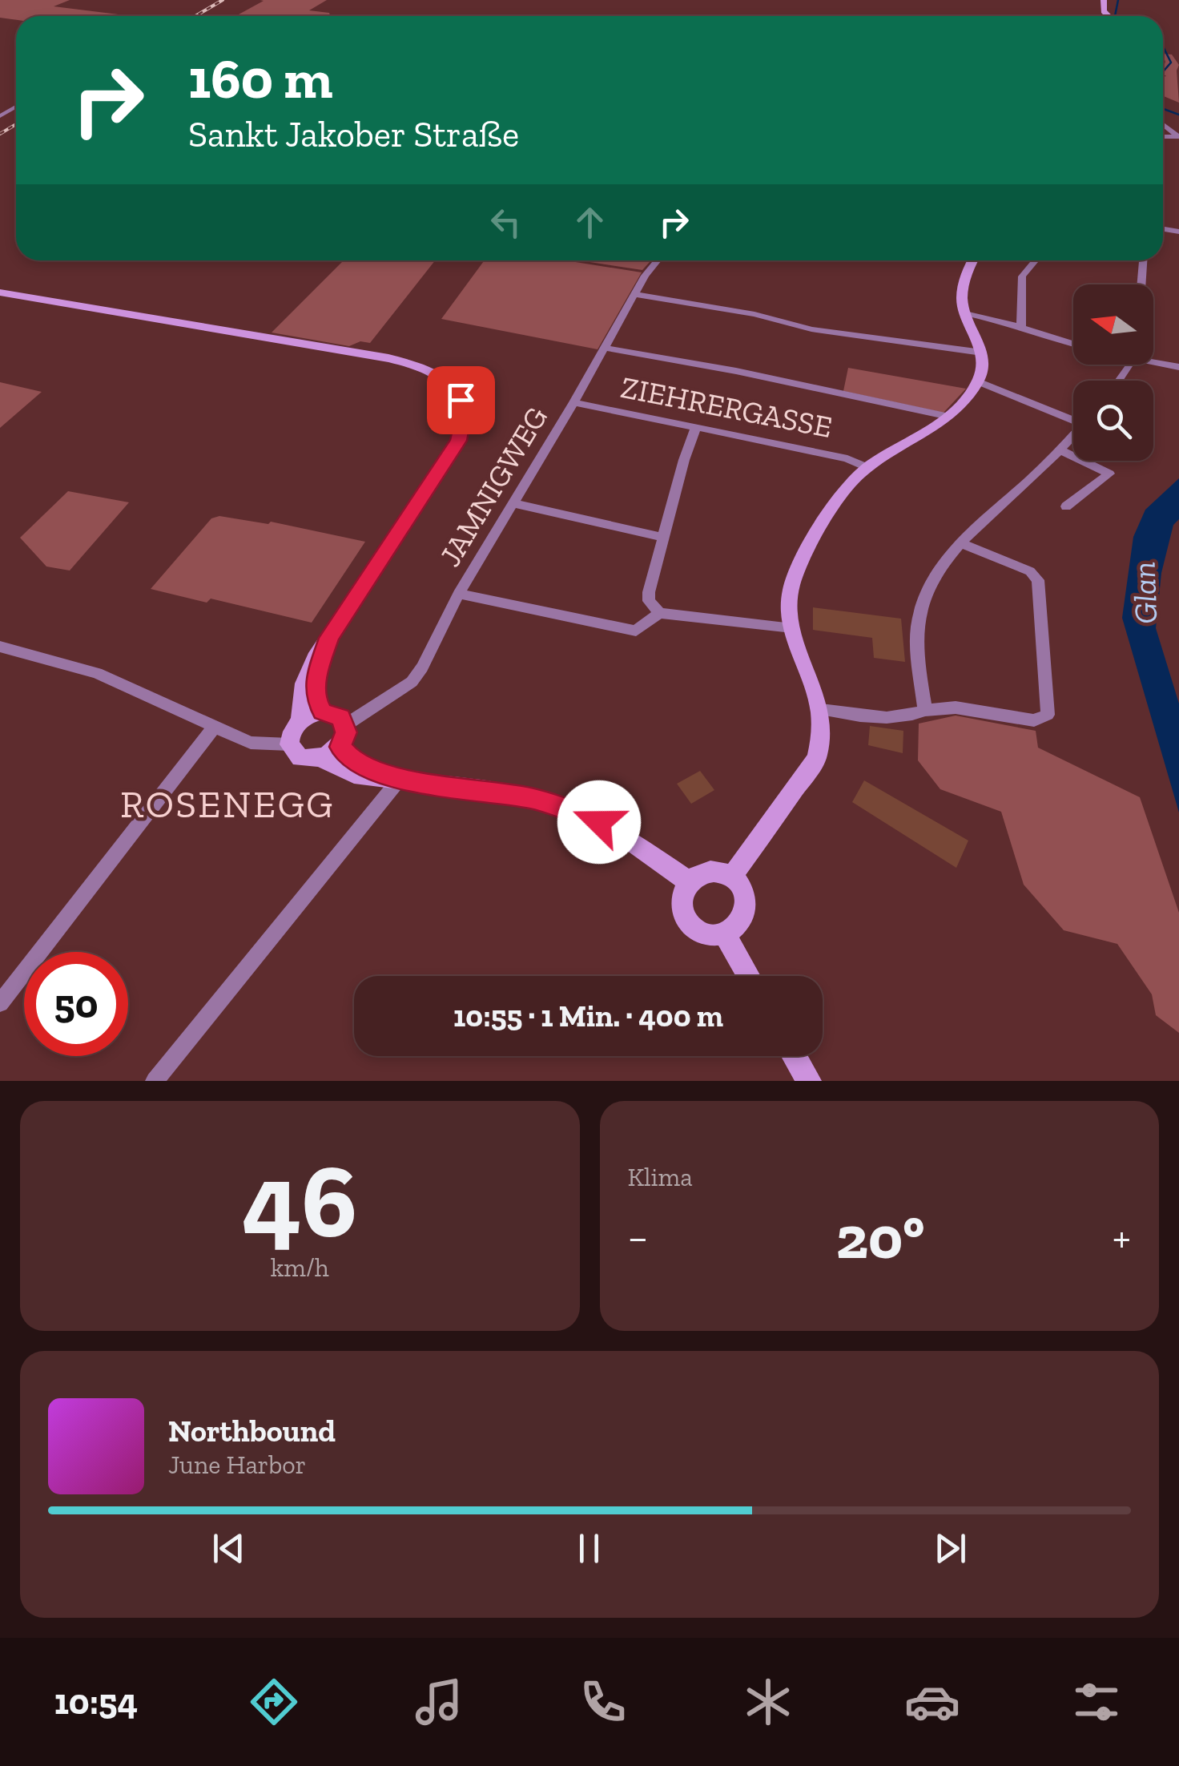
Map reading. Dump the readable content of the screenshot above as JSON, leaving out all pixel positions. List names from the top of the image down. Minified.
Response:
{"streets":{"street":["ZIEHRERGASSE","JAMNIGWEG"]},"crossings":[["ZIEHRERGASSE","JAMNIGWEG"]],"districts":["ROSENEGG"],"water":["Glan"],"north":"left","page":{"turn":["160 m","Sankt Jakober Straße"],"limit":"50","trip":"10:55 · 1 Min. · 400 m","tile":[["46","km/h"],"Klima"],"heat":["−","20°","+"],"song":["Northbound","June Harbor"],"tabs":"10:54"}}
